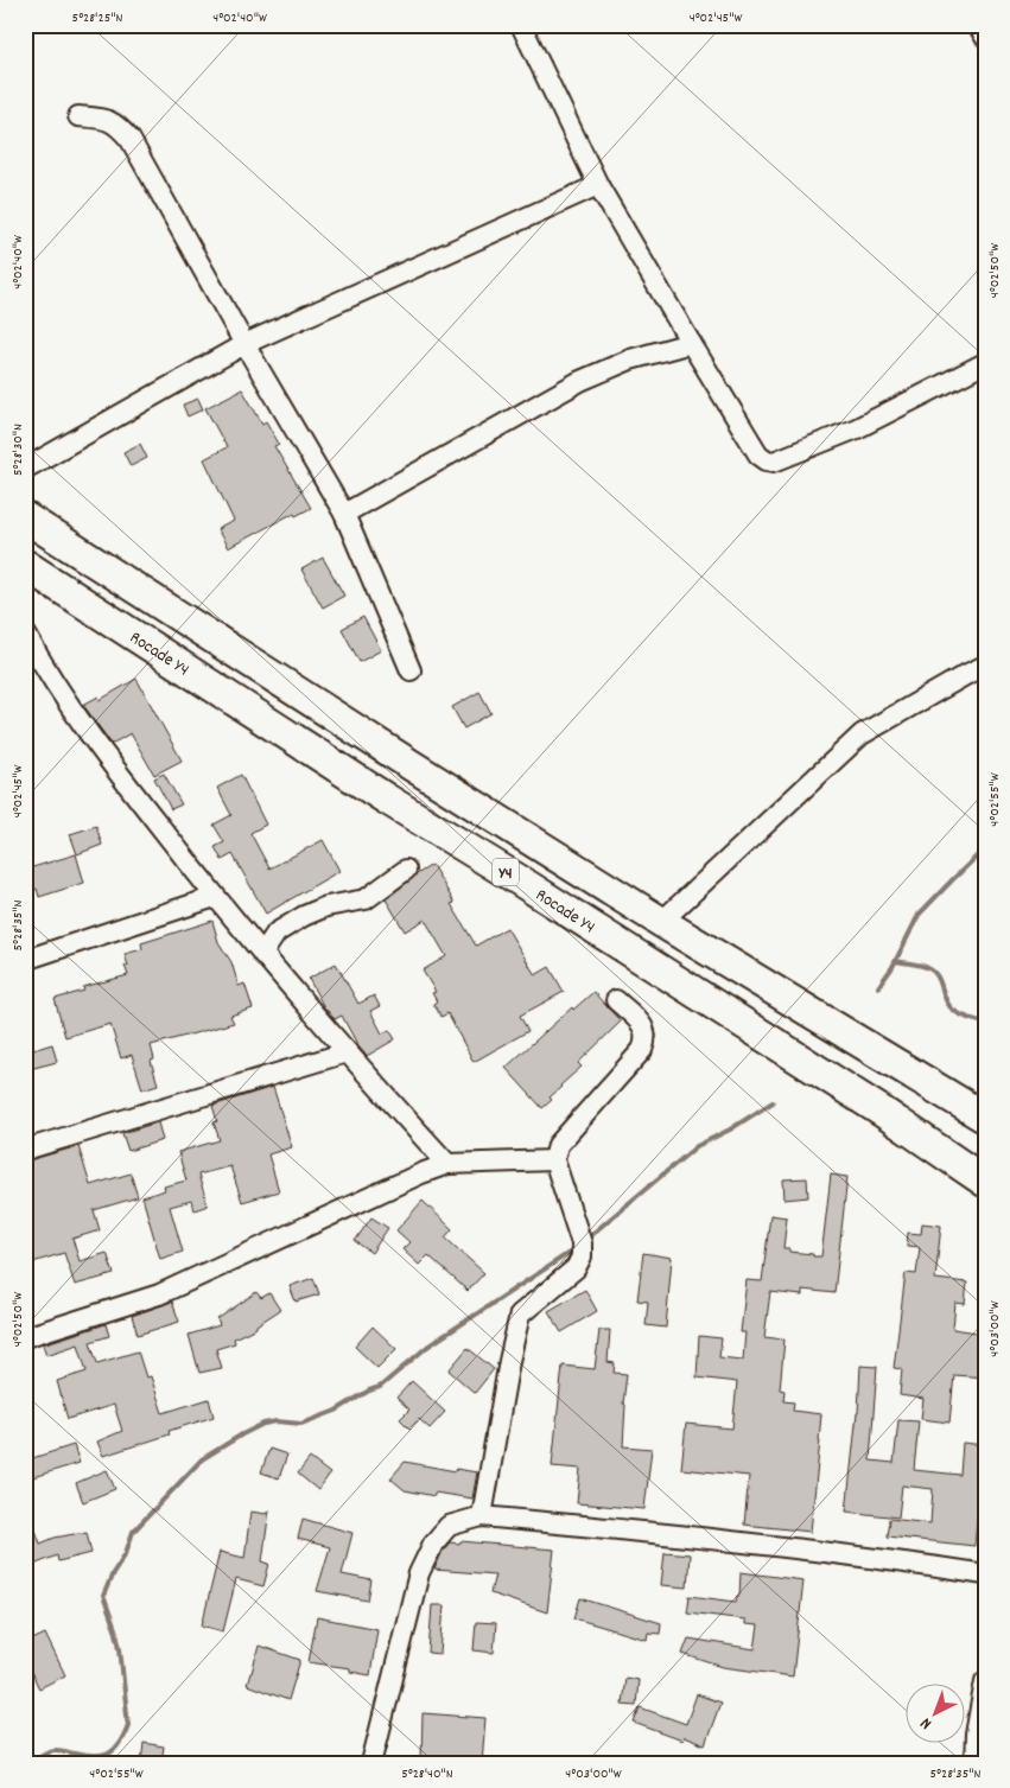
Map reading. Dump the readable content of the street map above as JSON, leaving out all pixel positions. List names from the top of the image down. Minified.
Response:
{"streets":{"highway":["Rocade Y4","Y4"]},"north":"bottom left","coordinates":["5°28'25\"N","4°02'40\"W","4°02'45\"W","4°02'50\"W","5°28'30\"N","4°02'55\"W","5°28'35\"N","4°03'00\"W","5°28'40\"N"]}
